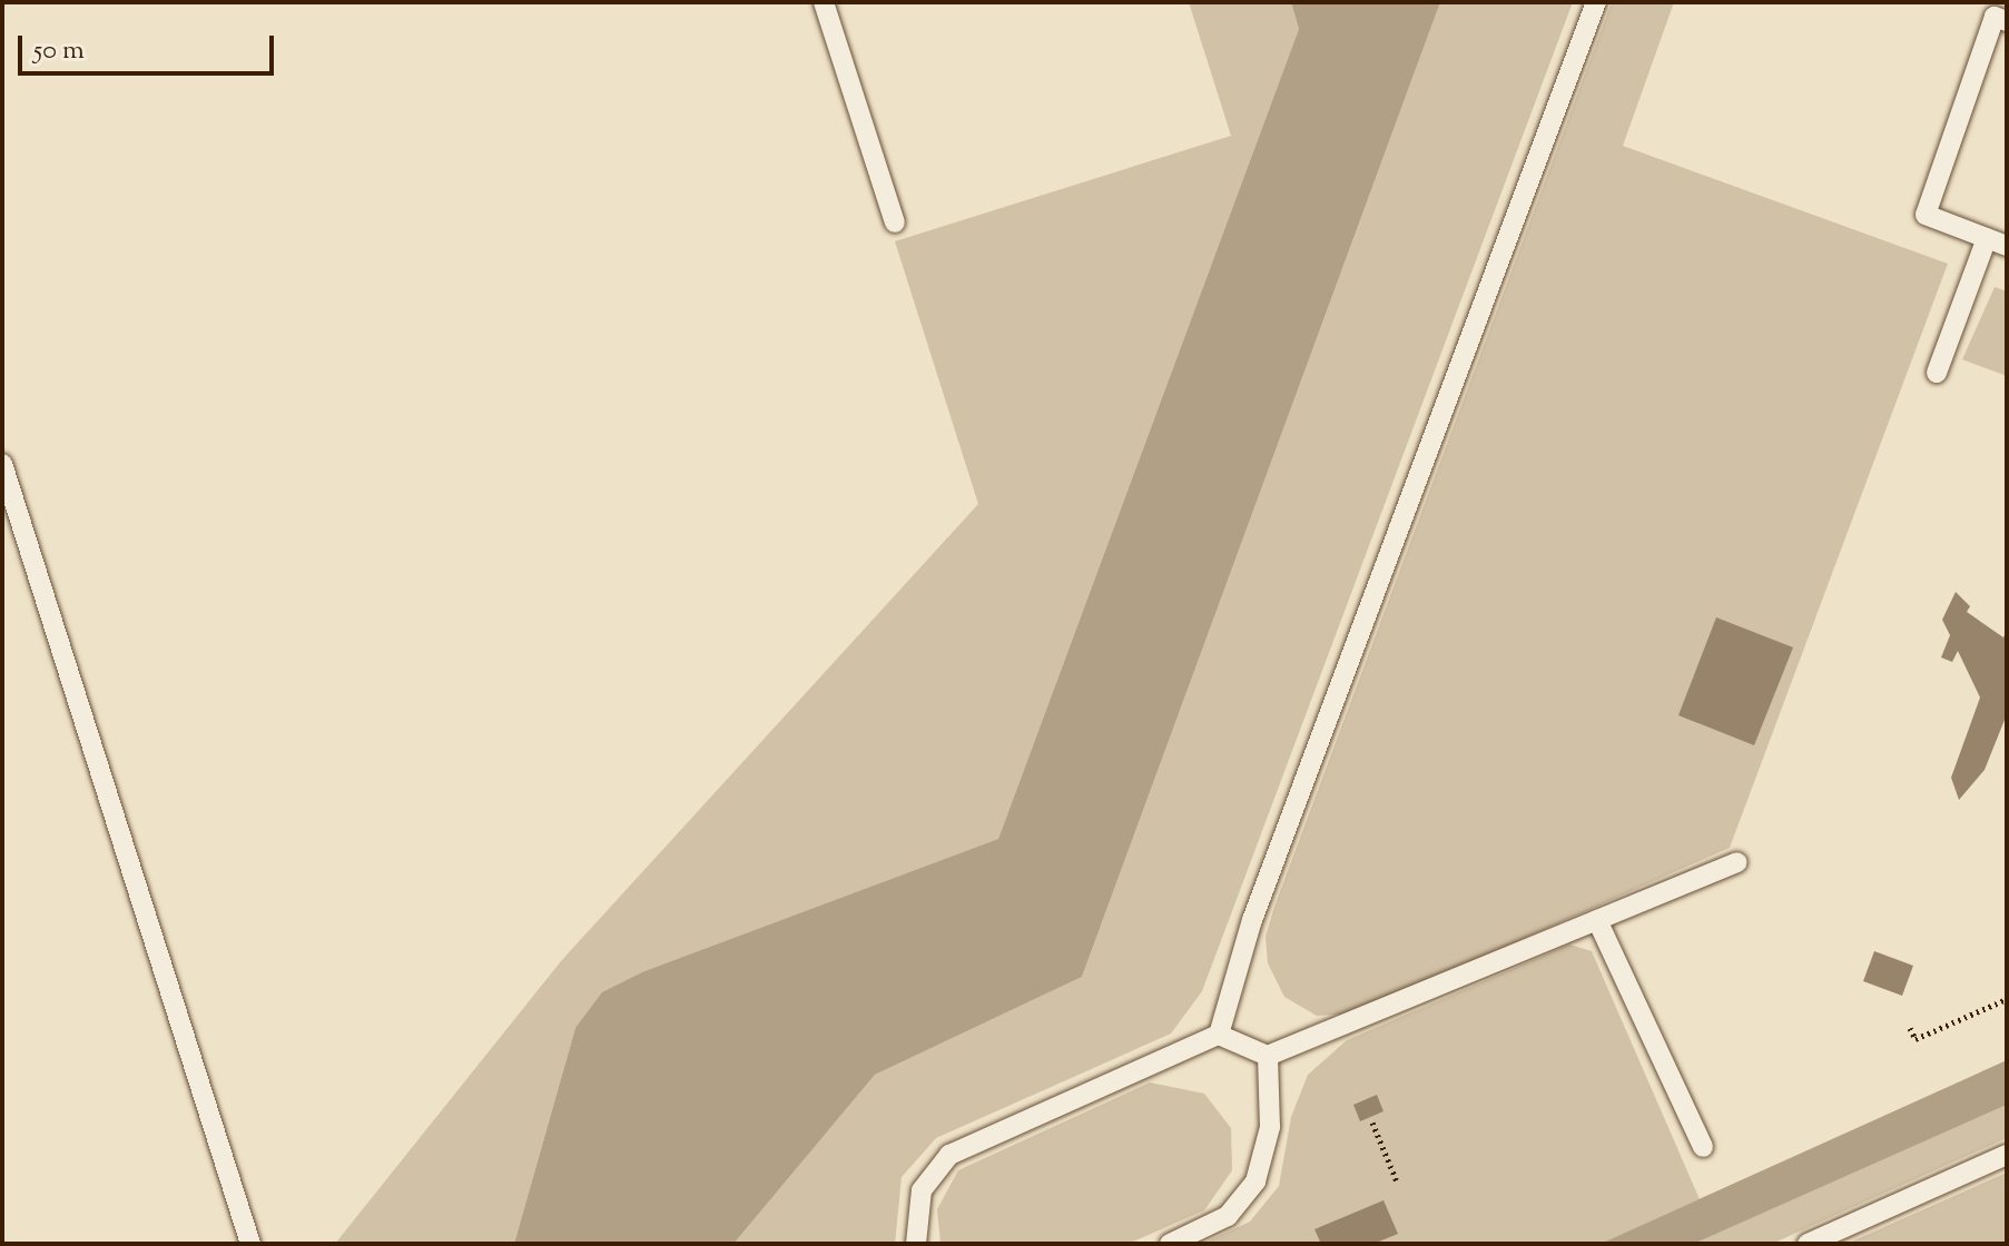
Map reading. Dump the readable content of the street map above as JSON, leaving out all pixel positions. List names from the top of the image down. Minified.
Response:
{"scale_bar":"50 m"}
